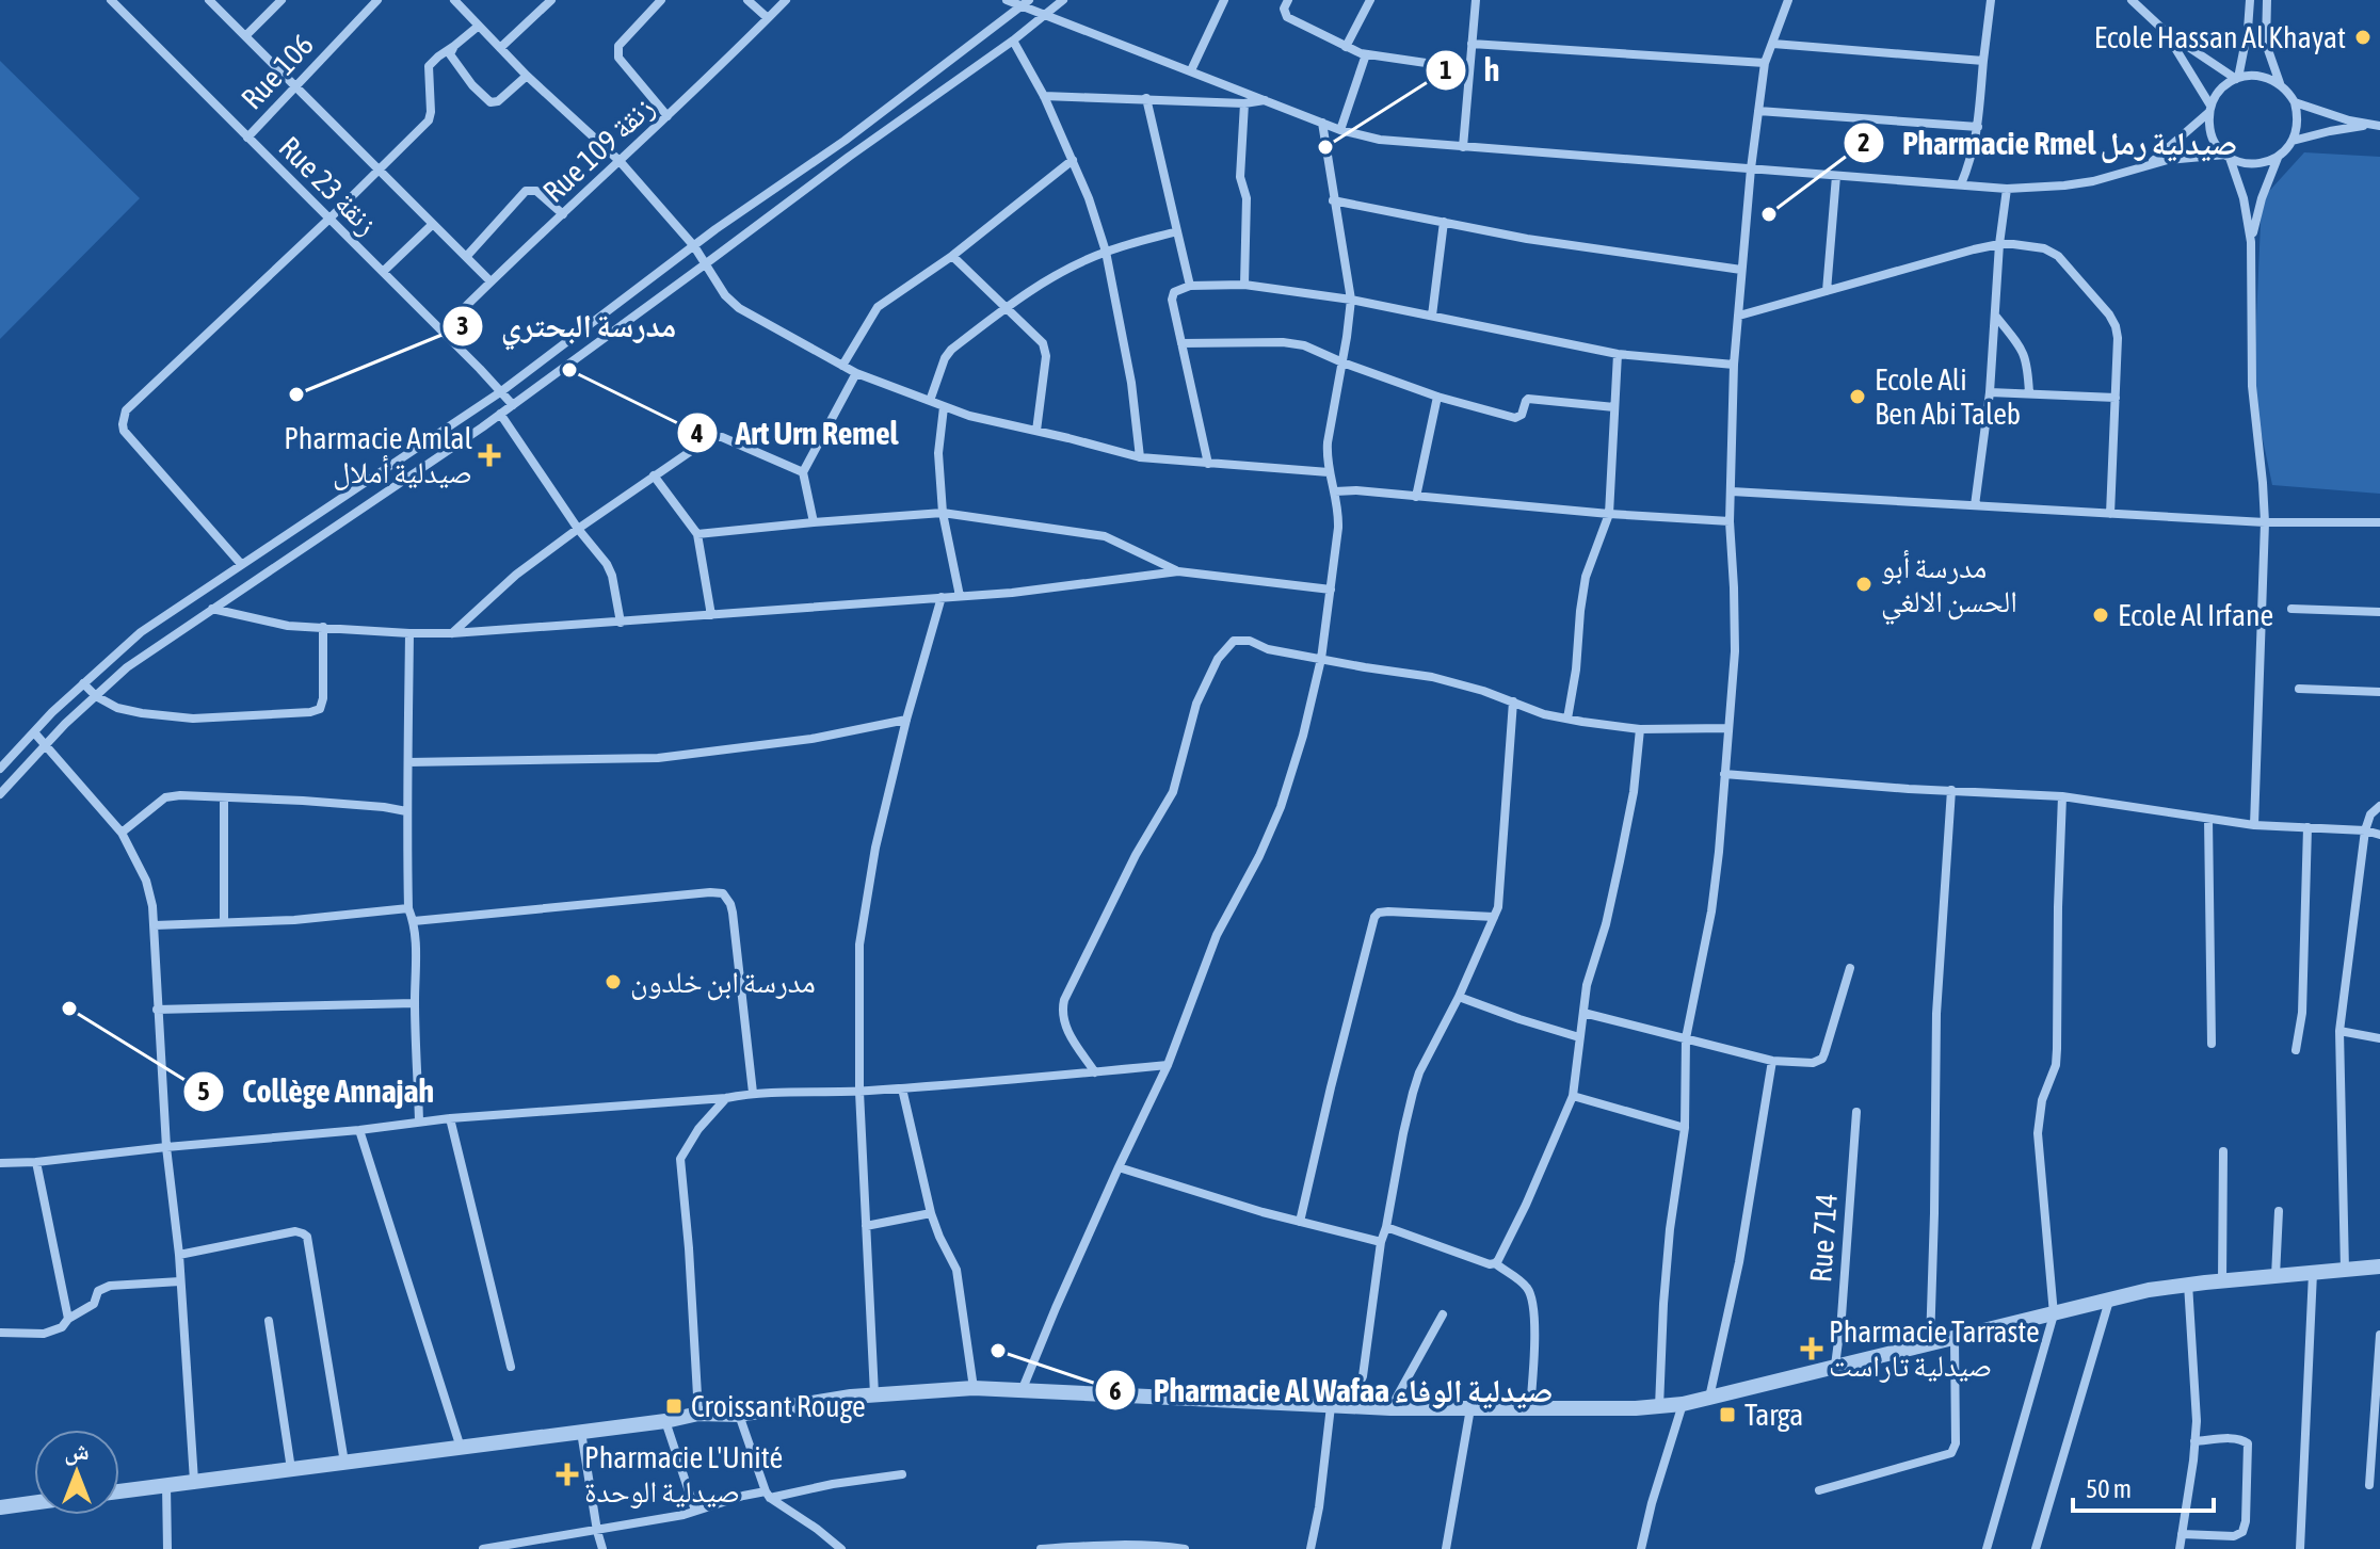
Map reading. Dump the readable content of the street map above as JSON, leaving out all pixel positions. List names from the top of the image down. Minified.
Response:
{"streets":{"street":["Rue 106","Rue 109 زنقة","Rue 23 زنقة","Rue 714"]},"crossings":[["Rue 106","Rue 23 زنقة"],["Rue 109 زنقة","Rue 23 زنقة"]],"places":{"other":["Ecole Hassan Al Khayat","h","Pharmacie Rmel صيدلية رمل","Art Urn Remel","مدرسة البحتري","Ecole Ali Ben Abi Taleb","مدرسة أبو الحسن الالغي","Ecole Al Irfane","مدرسة ابن خلدون","Collège Annajah","Pharmacie Al Wafaa صيدلية الوفاء"],"health":["Pharmacie Amlal صيدلية أملال","Pharmacie Tarraste صيدلية تاراست","Pharmacie L'Unité صيدلية الوحدة"],"transit":["Croissant Rouge","Targa"]},"scale_bar":"50 m","north":"top"}
